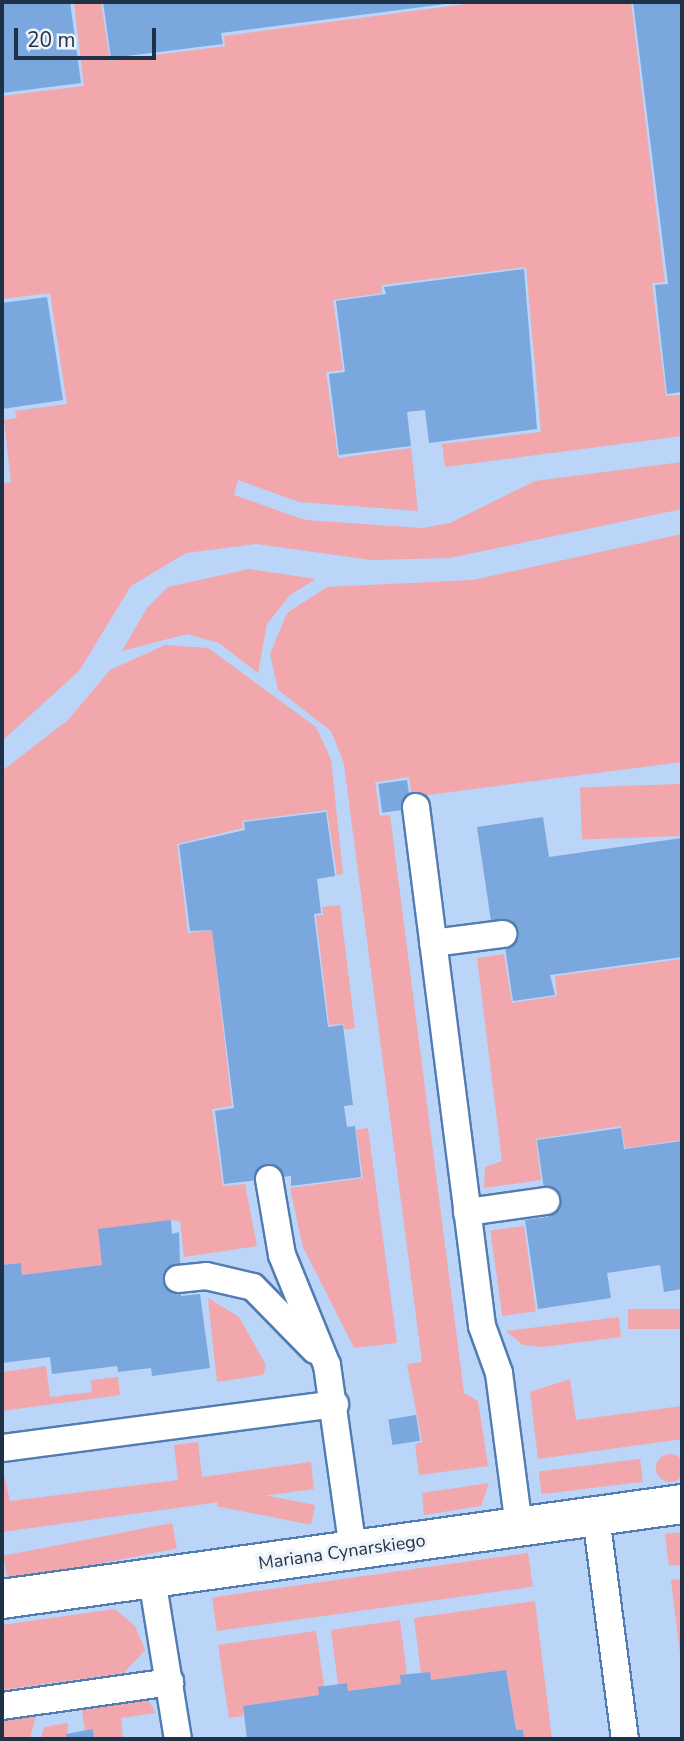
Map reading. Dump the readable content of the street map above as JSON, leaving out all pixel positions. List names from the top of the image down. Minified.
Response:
{"streets":{"street":["Mariana Cynarskiego"]},"scale_bar":"20 m"}
